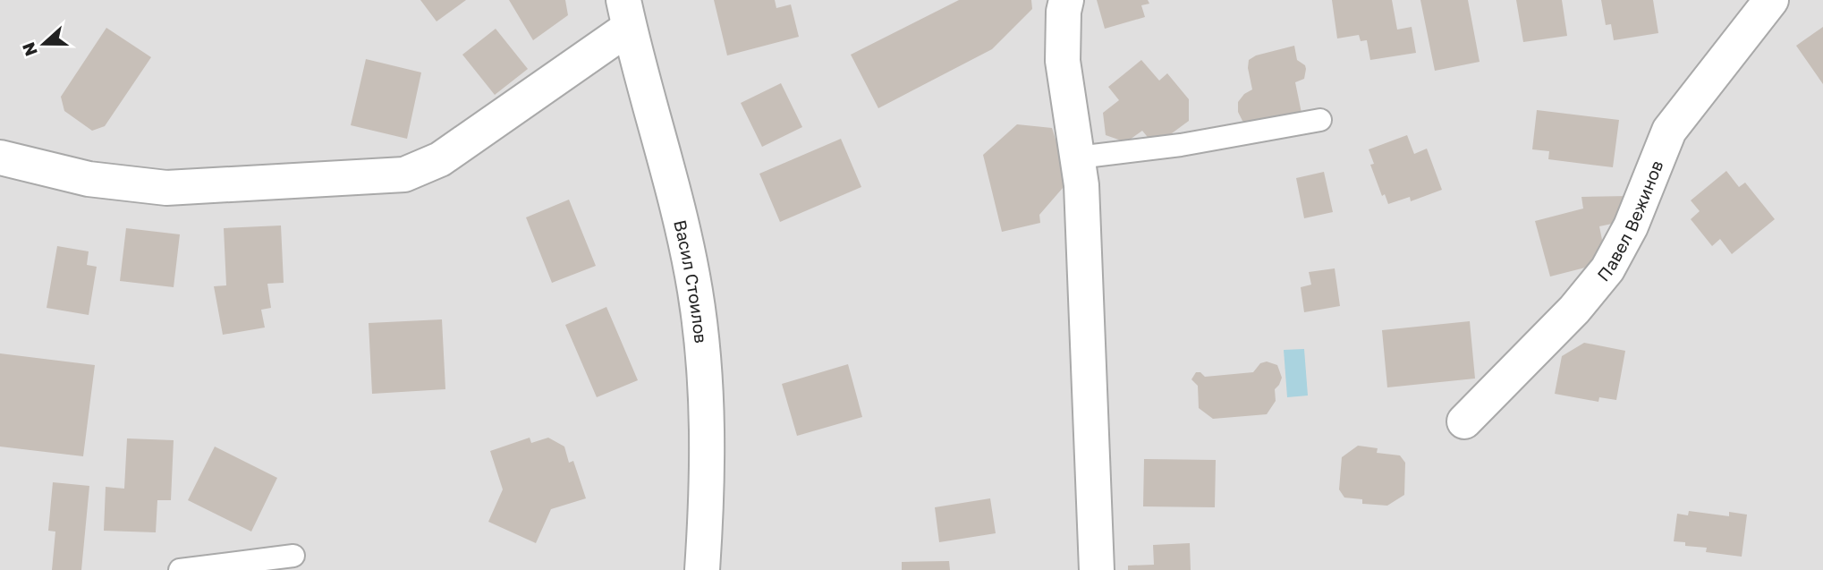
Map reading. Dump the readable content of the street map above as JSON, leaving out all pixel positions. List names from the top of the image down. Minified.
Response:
{"streets":{"street":["Павел Вежинов","Васил Стоилов"]},"north":"left"}
